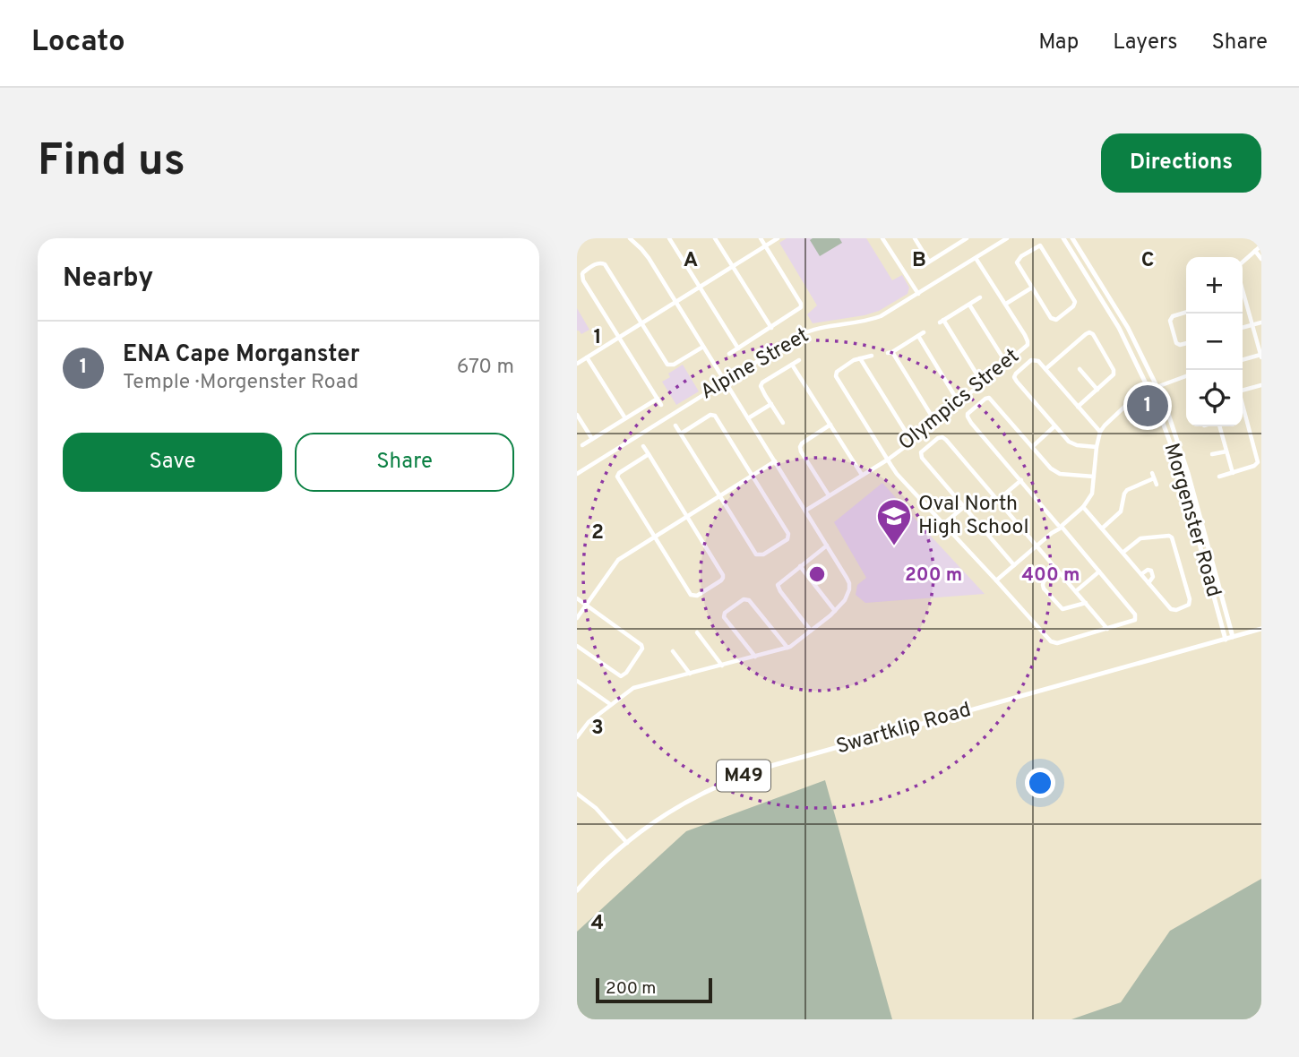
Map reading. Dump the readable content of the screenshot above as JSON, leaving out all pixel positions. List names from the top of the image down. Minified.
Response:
{"streets":{"main road":["Morgenster Road","Swartklip Road","M49"],"street":["Alpine Street","Olympics Street"]},"crossings":[["Alpine Street","Olympics Street"],["Morgenster Road","Swartklip Road"]],"places":{"school or university":["Oval North High School"]},"scale_bar":"200 m","page":{"header":"Locato","nav":["Map","Layers","Share"],"buttons":["Directions",["Save","Share"]],"title":"Find us","heading":"Nearby","map_buttons":["+","−"],"list":[{"mark":"1","name":"ENA Cape Morganster","note":"Temple · Morgenster Road","value":"670 m"}],"pins":"1","scale":"200 m"},"grid":{"columns":["A","B","C"],"rows":["1","2","3","4"]},"rings":["200 m","400 m"]}
